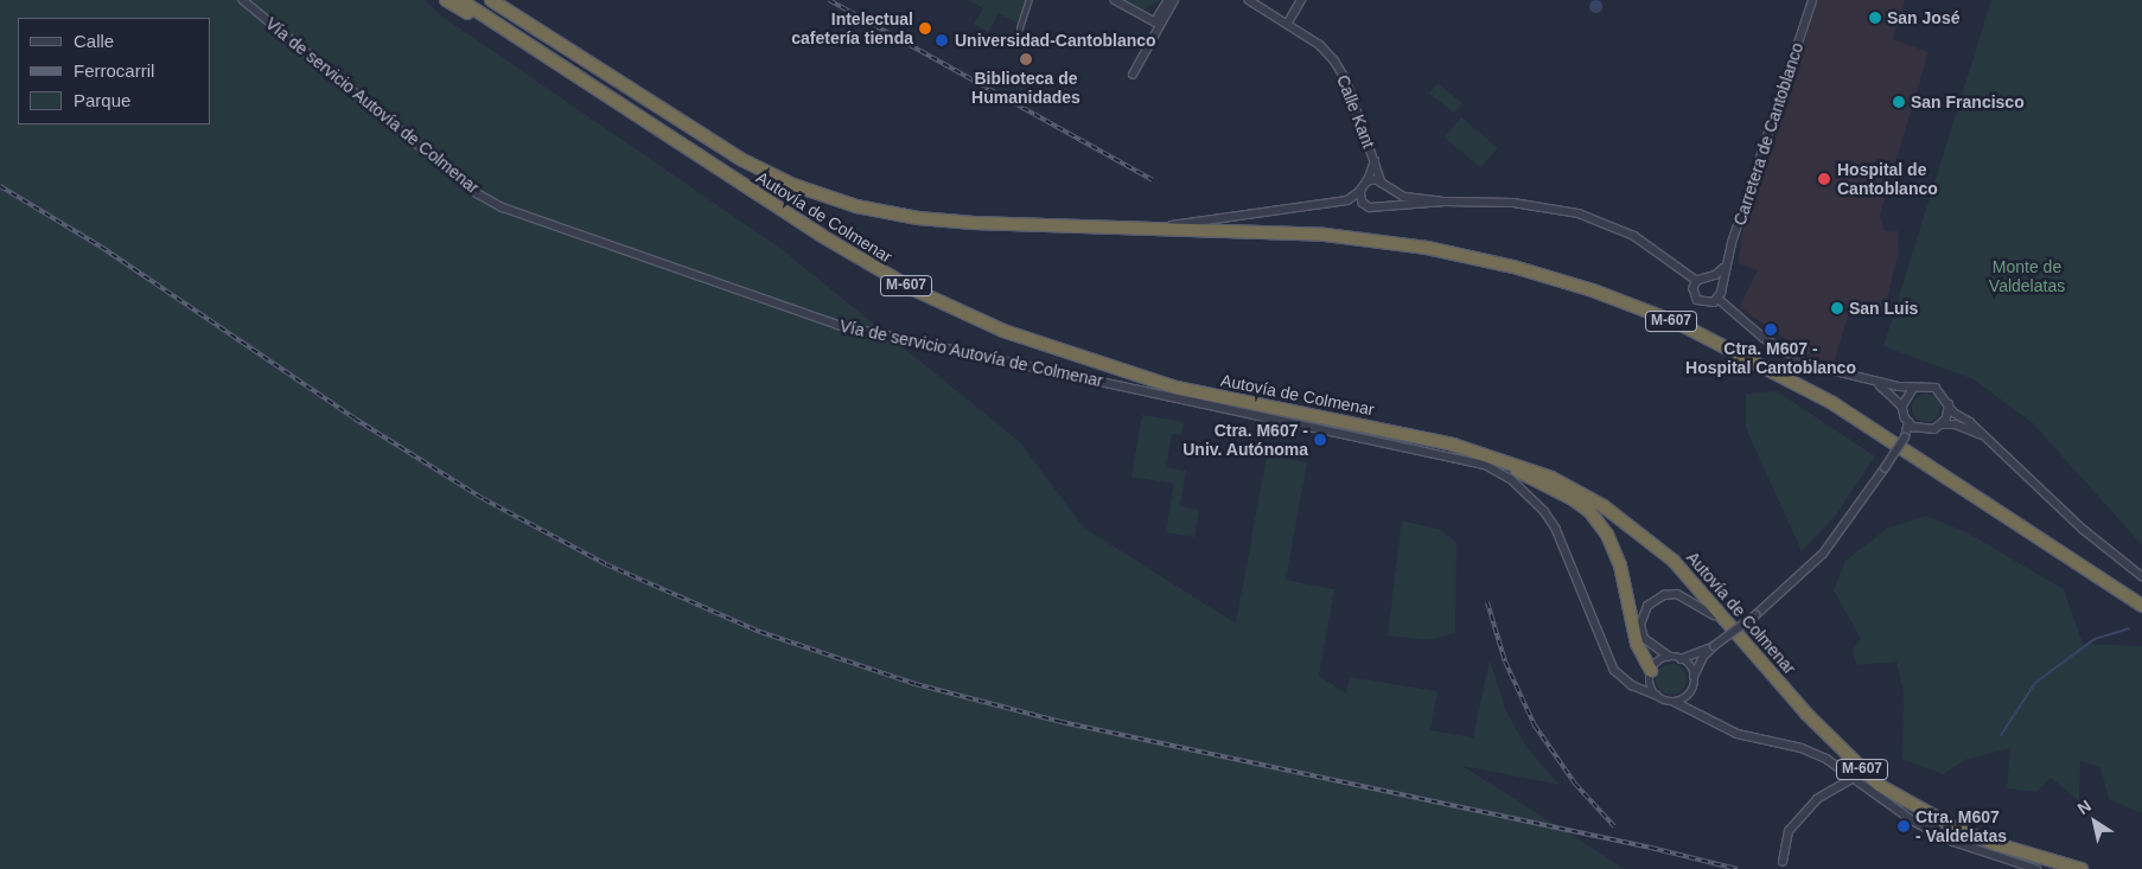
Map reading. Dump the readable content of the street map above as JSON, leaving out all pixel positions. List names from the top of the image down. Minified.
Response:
{"streets":{"highway":["Autovía de Colmenar","M-607"],"street":["Vía de servicio Autovía de Colmenar","Calle Kant","Carretera de Cantoblanco"]},"parks":["Monte de Valdelatas"],"places":["San José","Intelectual cafetería tienda","Universidad-Cantoblanco","Biblioteca de Humanidades","San Francisco","Hospital de Cantoblanco","San Luis","Ctra. M607 - Hospital Cantoblanco","Ctra. M607 - Univ. Autónoma","Ctra. M607 - Valdelatas"],"legend":["Calle","Ferrocarril","Parque"],"north":"top left"}
